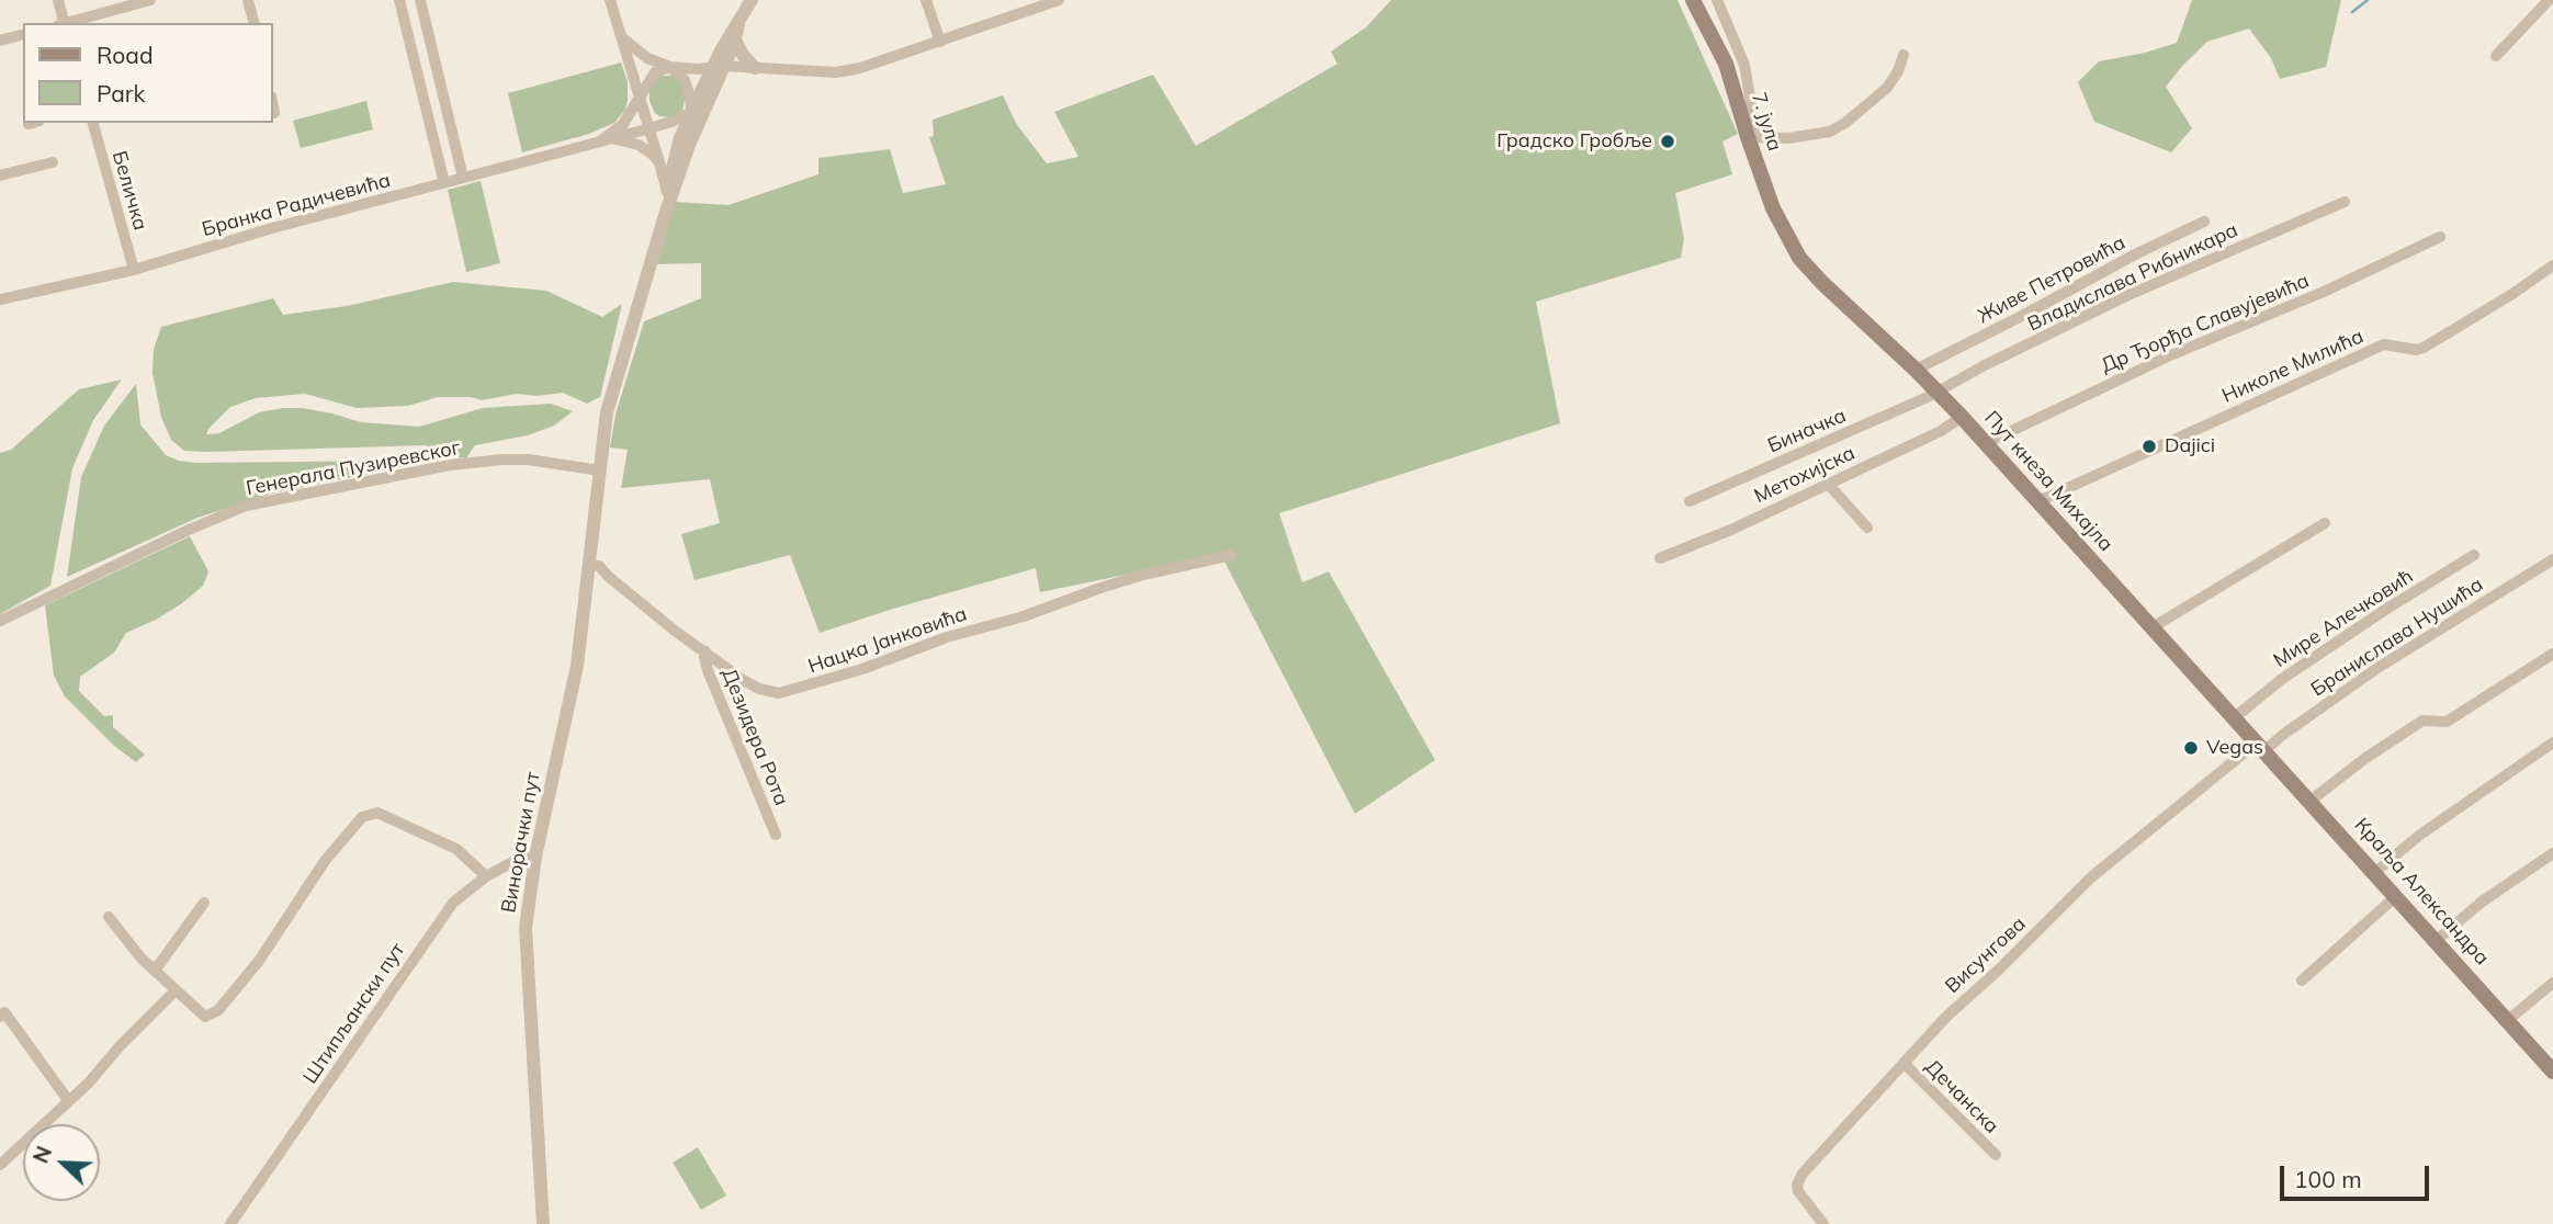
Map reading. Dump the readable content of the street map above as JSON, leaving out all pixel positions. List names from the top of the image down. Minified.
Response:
{"streets":{"main road":["7. јула","Пут кнеза Михајла","Краља Александра"],"street":["Беличка","Бранка Радичевића","Владислава Рибникара","Живе Петровића","Др Ђорђа Славујевића","Николе Милића","Биначка","Генерала Пузиревског","Метохијска","Мире Алечковић","Бранислава Нушића","Нацка Јанковића","Дезидера Рота","Винорачки пут","Висунгова","Штипљански пут","Дечанска"]},"crossings":[["7. јула","Пут кнеза Михајла"],["Беличка","Бранка Радичевића"],["Владислава Рибникара","Биначка"],["Владислава Рибникара","Пут кнеза Михајла"],["Живе Петровића","Пут кнеза Михајла"],["Др Ђорђа Славујевића","Пут кнеза Михајла"],["Николе Милића","Пут кнеза Михајла"],["Биначка","Пут кнеза Михајла"],["Генерала Пузиревског","Винорачки пут"],["Метохијска","Пут кнеза Михајла"],["Пут кнеза Михајла","Мире Алечковић"],["Пут кнеза Михајла","Бранислава Нушића"],["Пут кнеза Михајла","Краља Александра"],["Пут кнеза Михајла","Висунгова"],["Бранислава Нушића","Краља Александра"],["Бранислава Нушића","Висунгова"],["Нацка Јанковића","Дезидера Рота"],["Нацка Јанковића","Винорачки пут"],["Винорачки пут","Штипљански пут"],["Краља Александра","Висунгова"],["Висунгова","Дечанска"]],"places":["Градско Гробље","Dajici","Vegas"],"legend":["Road","Park"],"scale_bar":"100 m","north":"top left"}
